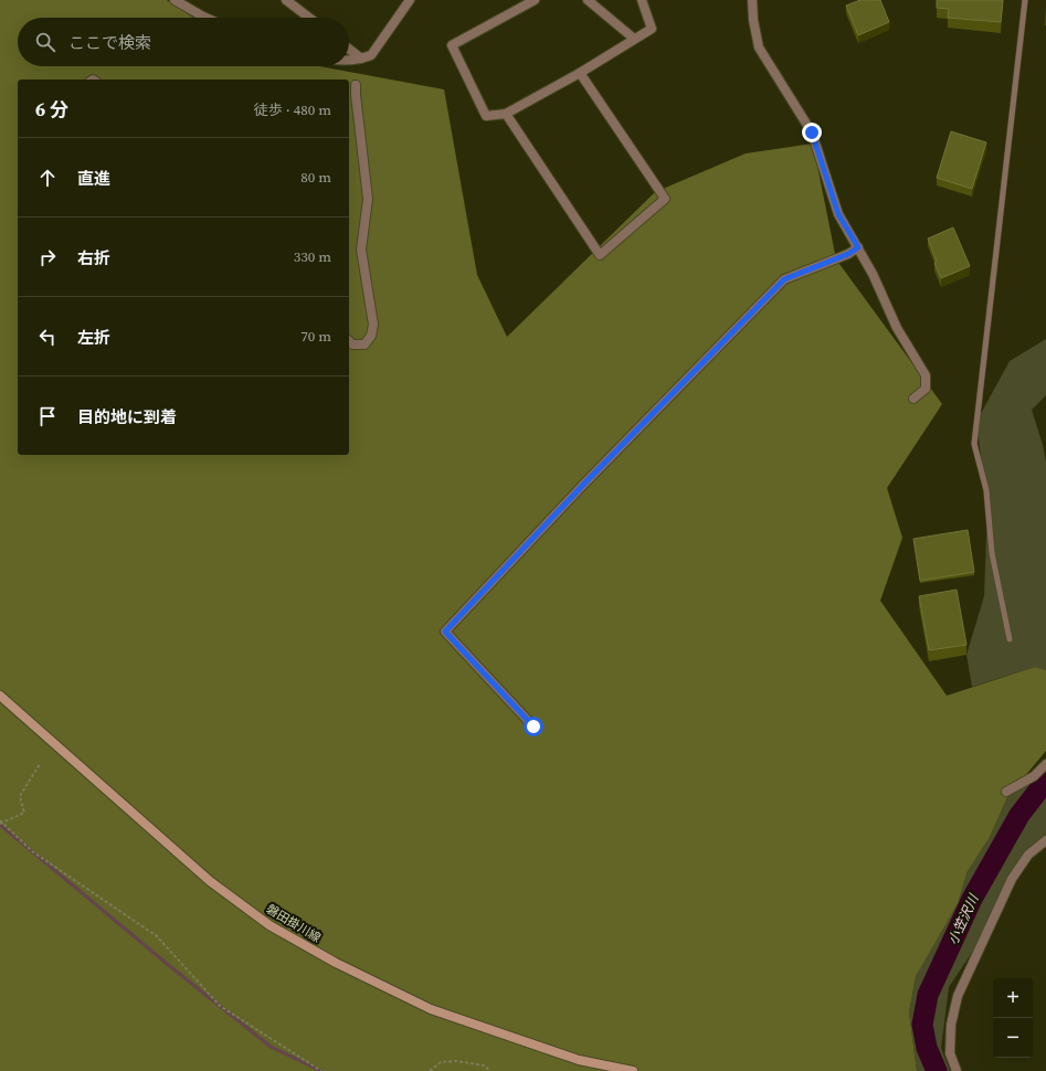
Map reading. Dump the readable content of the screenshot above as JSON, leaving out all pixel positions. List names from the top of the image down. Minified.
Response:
{"streets":{"main road":["磐田掛川線"]},"water":["小笠沢川"],"page":{"search":"ここで検索","heading":["6 分","徒歩 · 480 m"],"list":[["直進","80 m"],["右折","330 m"],["左折","70 m"],"目的地に到着"],"map_buttons":["+","−"]}}
